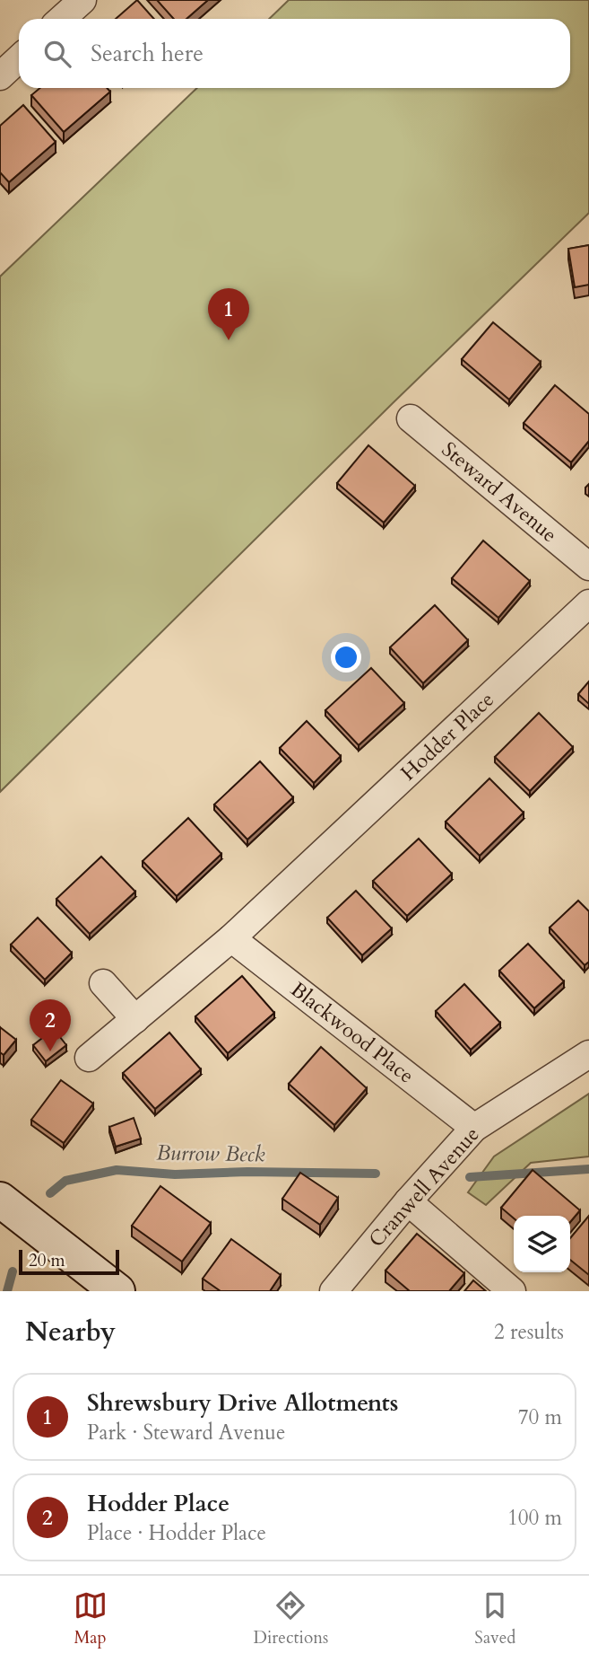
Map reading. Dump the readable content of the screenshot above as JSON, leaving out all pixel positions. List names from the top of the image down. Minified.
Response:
{"streets":{"street":["Steward Avenue","Hodder Place","Blackwood Place","Cranwell Avenue"]},"crossings":[["Hodder Place","Blackwood Place"],["Blackwood Place","Cranwell Avenue"]],"water":["Burrow Beck"],"scale_bar":"20 m","page":{"search":"Search here","pins":["1","2"],"scale":"20 m","heading":["Nearby","2 results"],"list":[{"mark":"1","name":"Shrewsbury Drive Allotments","note":"Park · Steward Avenue","value":"70 m"},{"mark":"2","name":"Hodder Place","note":"Place · Hodder Place","value":"100 m"}],"nav":["Map","Directions","Saved"]}}
